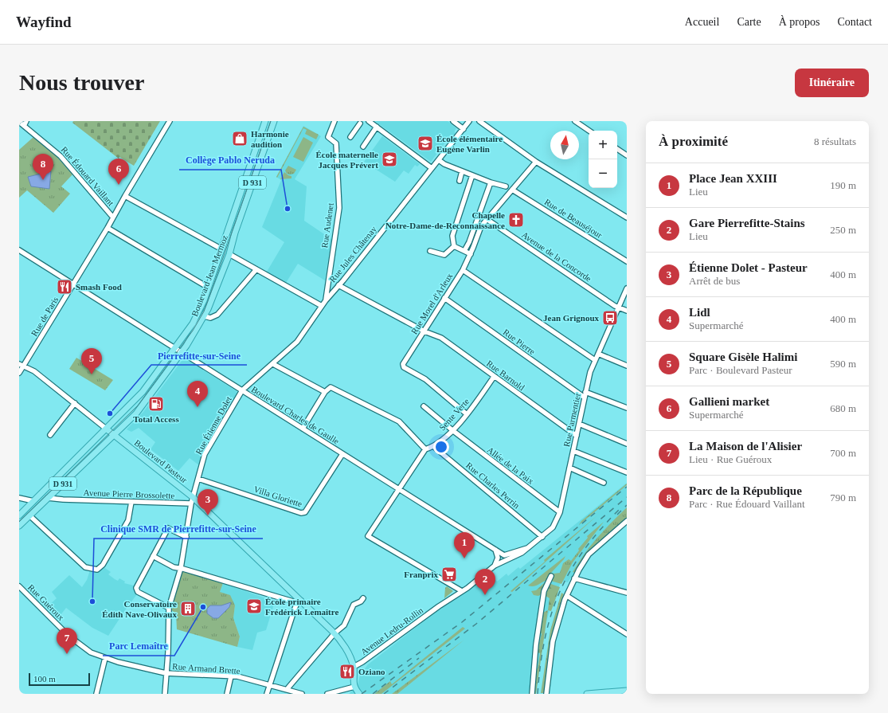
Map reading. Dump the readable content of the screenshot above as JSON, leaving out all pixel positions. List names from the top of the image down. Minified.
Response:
{"streets":{"main road":["D 931","Boulevard Jean Mermoz","Boulevard Pasteur"],"street":["Rue Édouard Vaillant","Rue de Beauséjour","Rue Audenet","Rue Jules Châtenay","Avenue de la Concorde","Rue Morel d'Arleux","Rue de Paris","Rue Pierre","Rue Barnold","Sente Verte","Boulevard Charles de Gaulle","Rue Parmentier","Rue Étienne Dolet","Allée de la Paix","Rue Charles Perrin","Avenue Pierre Brossolette","Villa Gloriette","Rue Guéroux","Avenue Ledru-Rollin","Rue Armand Brette"]},"crossings":[["Rue Édouard Vaillant","Rue de Paris"],["Rue Audenet","Rue Jules Châtenay"],["Rue Jules Châtenay","Rue Barnold"],["Rue Jules Châtenay","Boulevard Charles de Gaulle"],["Rue Jules Châtenay","Rue Étienne Dolet"],["Avenue de la Concorde","Rue Parmentier"],["Boulevard Jean Mermoz","Boulevard Charles de Gaulle"],["Boulevard Jean Mermoz","Boulevard Pasteur"],["Boulevard Jean Mermoz","Avenue Pierre Brossolette"],["Rue Morel d'Arleux","Rue Pierre"],["Rue Morel d'Arleux","Rue Barnold"],["Rue Morel d'Arleux","Sente Verte"],["Rue Morel d'Arleux","Rue Parmentier"],["Rue de Paris","Boulevard Charles de Gaulle"],["Rue de Paris","Boulevard Pasteur"],["Rue Pierre","Rue Parmentier"],["Rue Barnold","Sente Verte"],["Rue Barnold","Rue Parmentier"],["Sente Verte","Allée de la Paix"],["Sente Verte","Rue Charles Perrin"],["Boulevard Charles de Gaulle","Rue Parmentier"],["Boulevard Charles de Gaulle","Rue Étienne Dolet"],["Boulevard Charles de Gaulle","Villa Gloriette"],["Rue Parmentier","Allée de la Paix"],["Rue Parmentier","Rue Charles Perrin"],["Rue Parmentier","Avenue Ledru-Rollin"],["Rue Étienne Dolet","Boulevard Pasteur"],["Rue Étienne Dolet","Avenue Pierre Brossolette"],["Rue Étienne Dolet","Villa Gloriette"],["Rue Étienne Dolet","Rue Guéroux"],["Rue Étienne Dolet","Rue Armand Brette"],["Boulevard Pasteur","Avenue Pierre Brossolette"],["Boulevard Pasteur","Avenue Ledru-Rollin"],["Rue Guéroux","Rue Armand Brette"]],"places":{"shop":["Harmonie audition"],"school or university":["École élémentaire Eugène Varlin","École maternelle Jacques Prévert","École primaire Frédérick Lemaître"],"other":["Collège Pablo Neruda","Pierrefitte-sur-Seine","Clinique SMR de Pierrefitte-sur-Seine","Parc Lemaître"],"church":["Chapelle Notre-Dame-de-Reconnaissance"],"restaurant":["Smash Food","Oziano"],"bus stop":["Jean Grignoux"],"fuel station":["Total Access"],"supermarket":["Franprix"],"building":["Conservatoire Édith Nave-Olivaux"]},"scale_bar":"100 m","north":"top","page":{"header":"Wayfind","nav":["Accueil","Carte","À propos","Contact"],"buttons":"Itinéraire","title":"Nous trouver","heading":["À proximité","8 résultats"],"map_buttons":["+","−"],"pins":["8","6","5","4","3","1","2","7"],"list":[{"mark":"1","name":"Place Jean XXIII","note":"Lieu","value":"190 m"},{"mark":"2","name":"Gare Pierrefitte-Stains","note":"Lieu","value":"250 m"},{"mark":"3","name":"Étienne Dolet - Pasteur","note":"Arrêt de bus","value":"400 m"},{"mark":"4","name":"Lidl","note":"Supermarché","value":"400 m"},{"mark":"5","name":"Square Gisèle Halimi","note":"Parc · Boulevard Pasteur","value":"590 m"},{"mark":"6","name":"Gallieni market","note":"Supermarché","value":"680 m"},{"mark":"7","name":"La Maison de l'Alisier","note":"Lieu · Rue Guéroux","value":"700 m"},{"mark":"8","name":"Parc de la République","note":"Parc · Rue Édouard Vaillant","value":"790 m"}],"scale":"100 m"}}
